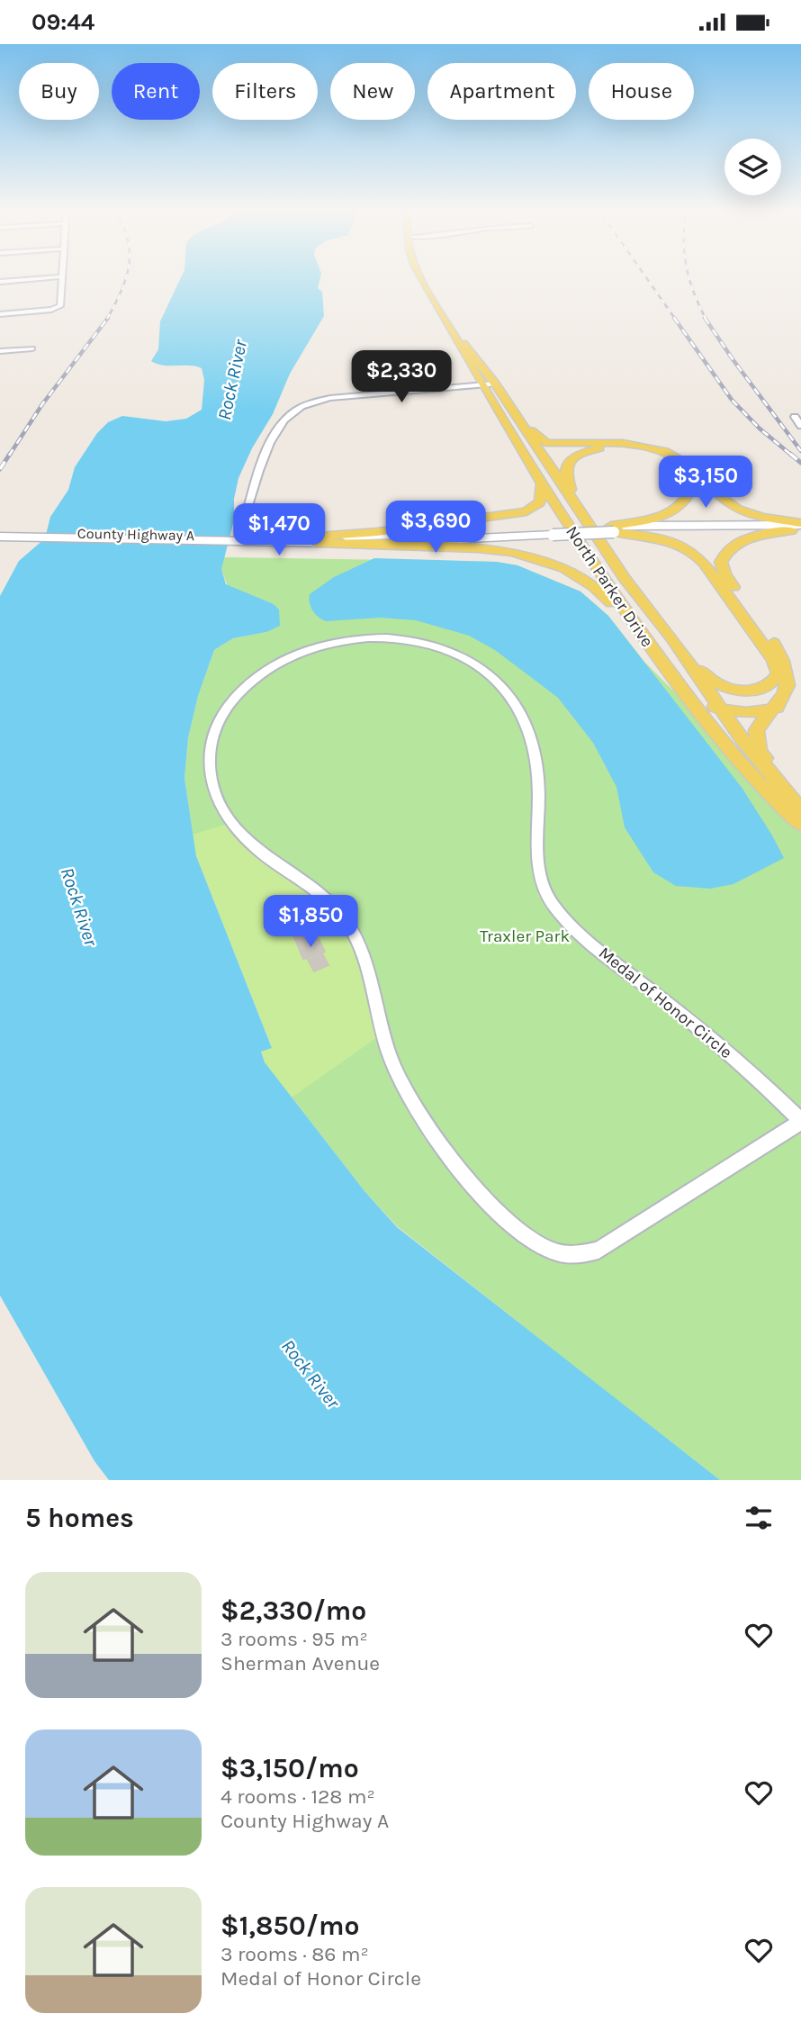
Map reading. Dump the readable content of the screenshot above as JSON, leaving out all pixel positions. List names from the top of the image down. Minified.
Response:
{"streets":{"main road":["County Highway A","North Parker Drive"],"street":["Medal of Honor Circle"]},"water":["Rock River"],"parks":["Traxler Park"],"page":{"status":"09:44","chip":["Buy","Rent","Filters","New","Apartment","House"],"price":["$2,330","$3,150","$3,690","$1,470","$1,850"],"heading":"5 homes","list":[{"name":"$2,330/mo","note":"3 rooms · 95 m² · Sherman Avenue"},{"name":"$3,150/mo","note":"4 rooms · 128 m² · County Highway A"},{"name":"$1,850/mo","note":"3 rooms · 86 m² · Medal of Honor Circle"}]}}
